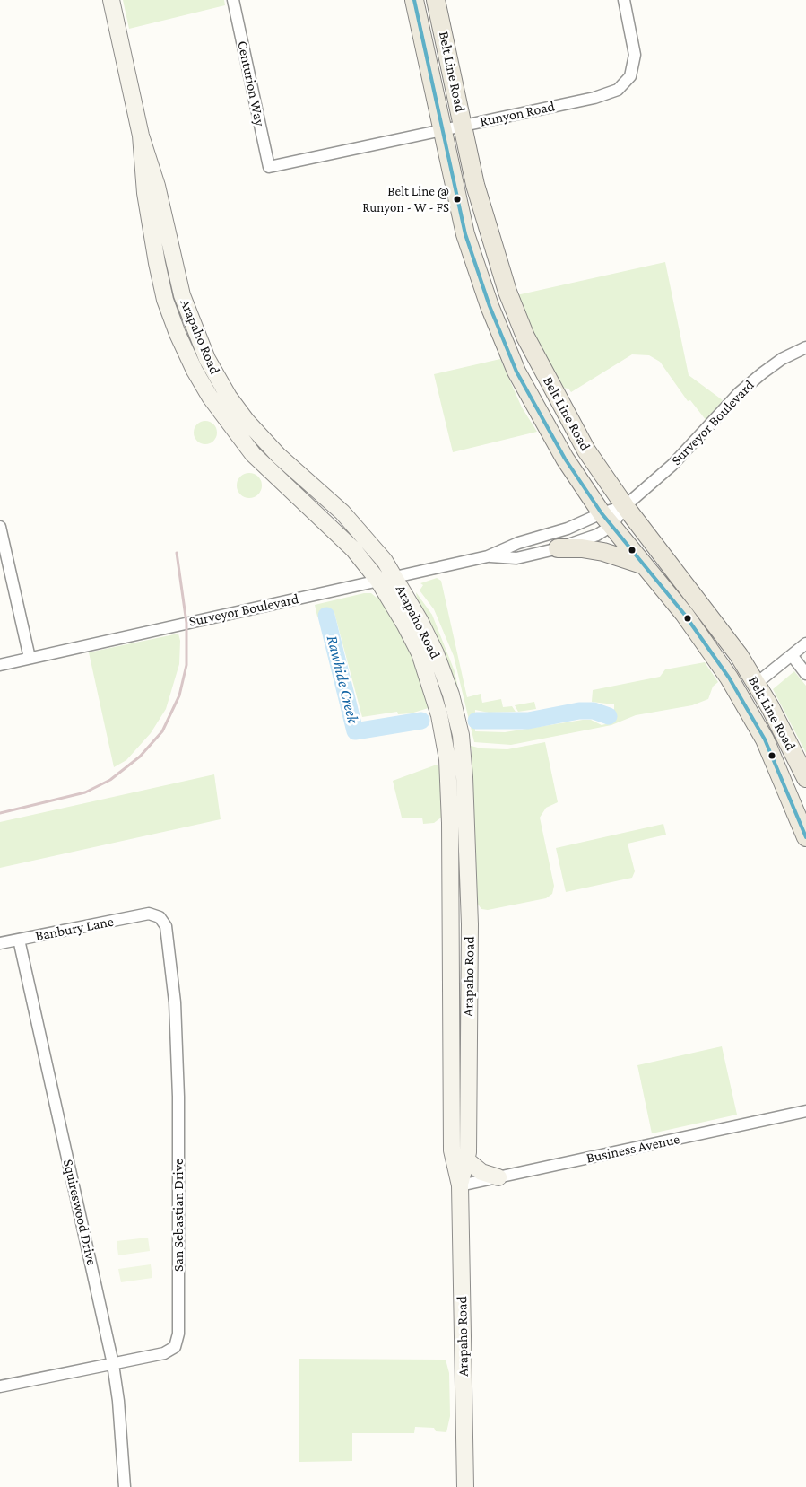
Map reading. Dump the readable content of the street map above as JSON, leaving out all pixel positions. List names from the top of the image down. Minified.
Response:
{"streets":{"main road":["Belt Line Road","Arapaho Road"],"street":["Centurion Way","Runyon Road","Surveyor Boulevard","Banbury Lane","Business Avenue","Squireswood Drive","San Sebastian Drive"]},"crossings":[["Belt Line Road","Runyon Road"],["Belt Line Road","Surveyor Boulevard"],["Centurion Way","Runyon Road"],["Arapaho Road","Surveyor Boulevard"],["Arapaho Road","Business Avenue"],["Banbury Lane","Squireswood Drive"],["Banbury Lane","San Sebastian Drive"],["Squireswood Drive","San Sebastian Drive"]],"water":["Rawhide Creek"],"places":["Belt Line @ Runyon - W - FS"]}
